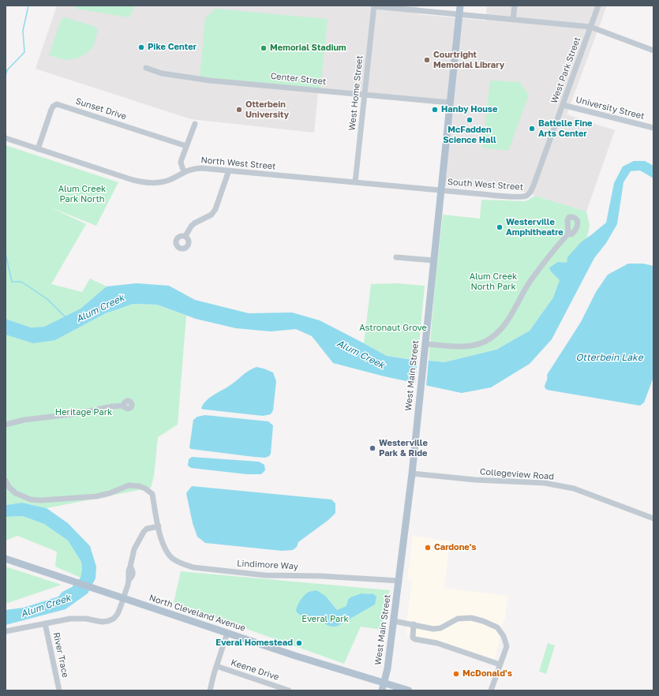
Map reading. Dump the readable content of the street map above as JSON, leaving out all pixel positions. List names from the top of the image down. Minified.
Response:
{"streets":{"main road":["West Main Street","North Cleveland Avenue"],"street":["West Park Street","Center Street","West Home Street","University Street","Sunset Drive","North West Street","South West Street","Collegeview Road","Lindimore Way","River Trace","Keene Drive"]},"crossings":[["West Park Street","University Street"],["West Park Street","South West Street"],["Center Street","West Home Street"],["Center Street","West Main Street"],["West Home Street","North West Street"],["Sunset Drive","North West Street"],["North West Street","South West Street"],["North West Street","West Main Street"],["South West Street","West Main Street"],["West Main Street","Collegeview Road"],["West Main Street","Lindimore Way"],["West Main Street","North Cleveland Avenue"]],"water":["Alum Creek","Otterbein Lake"],"parks":["Alum Creek Park North","Alum Creek North Park","Astronaut Grove","Heritage Park","Everal Park"],"places":["Pike Center","Memorial Stadium","Courtright Memorial Library","Otterbein University","Hanby House","McFadden Science Hall","Battelle Fine Arts Center","Westerville Amphitheatre","Westerville Park & Ride","Cardone's","Everal Homestead","McDonald's"]}
